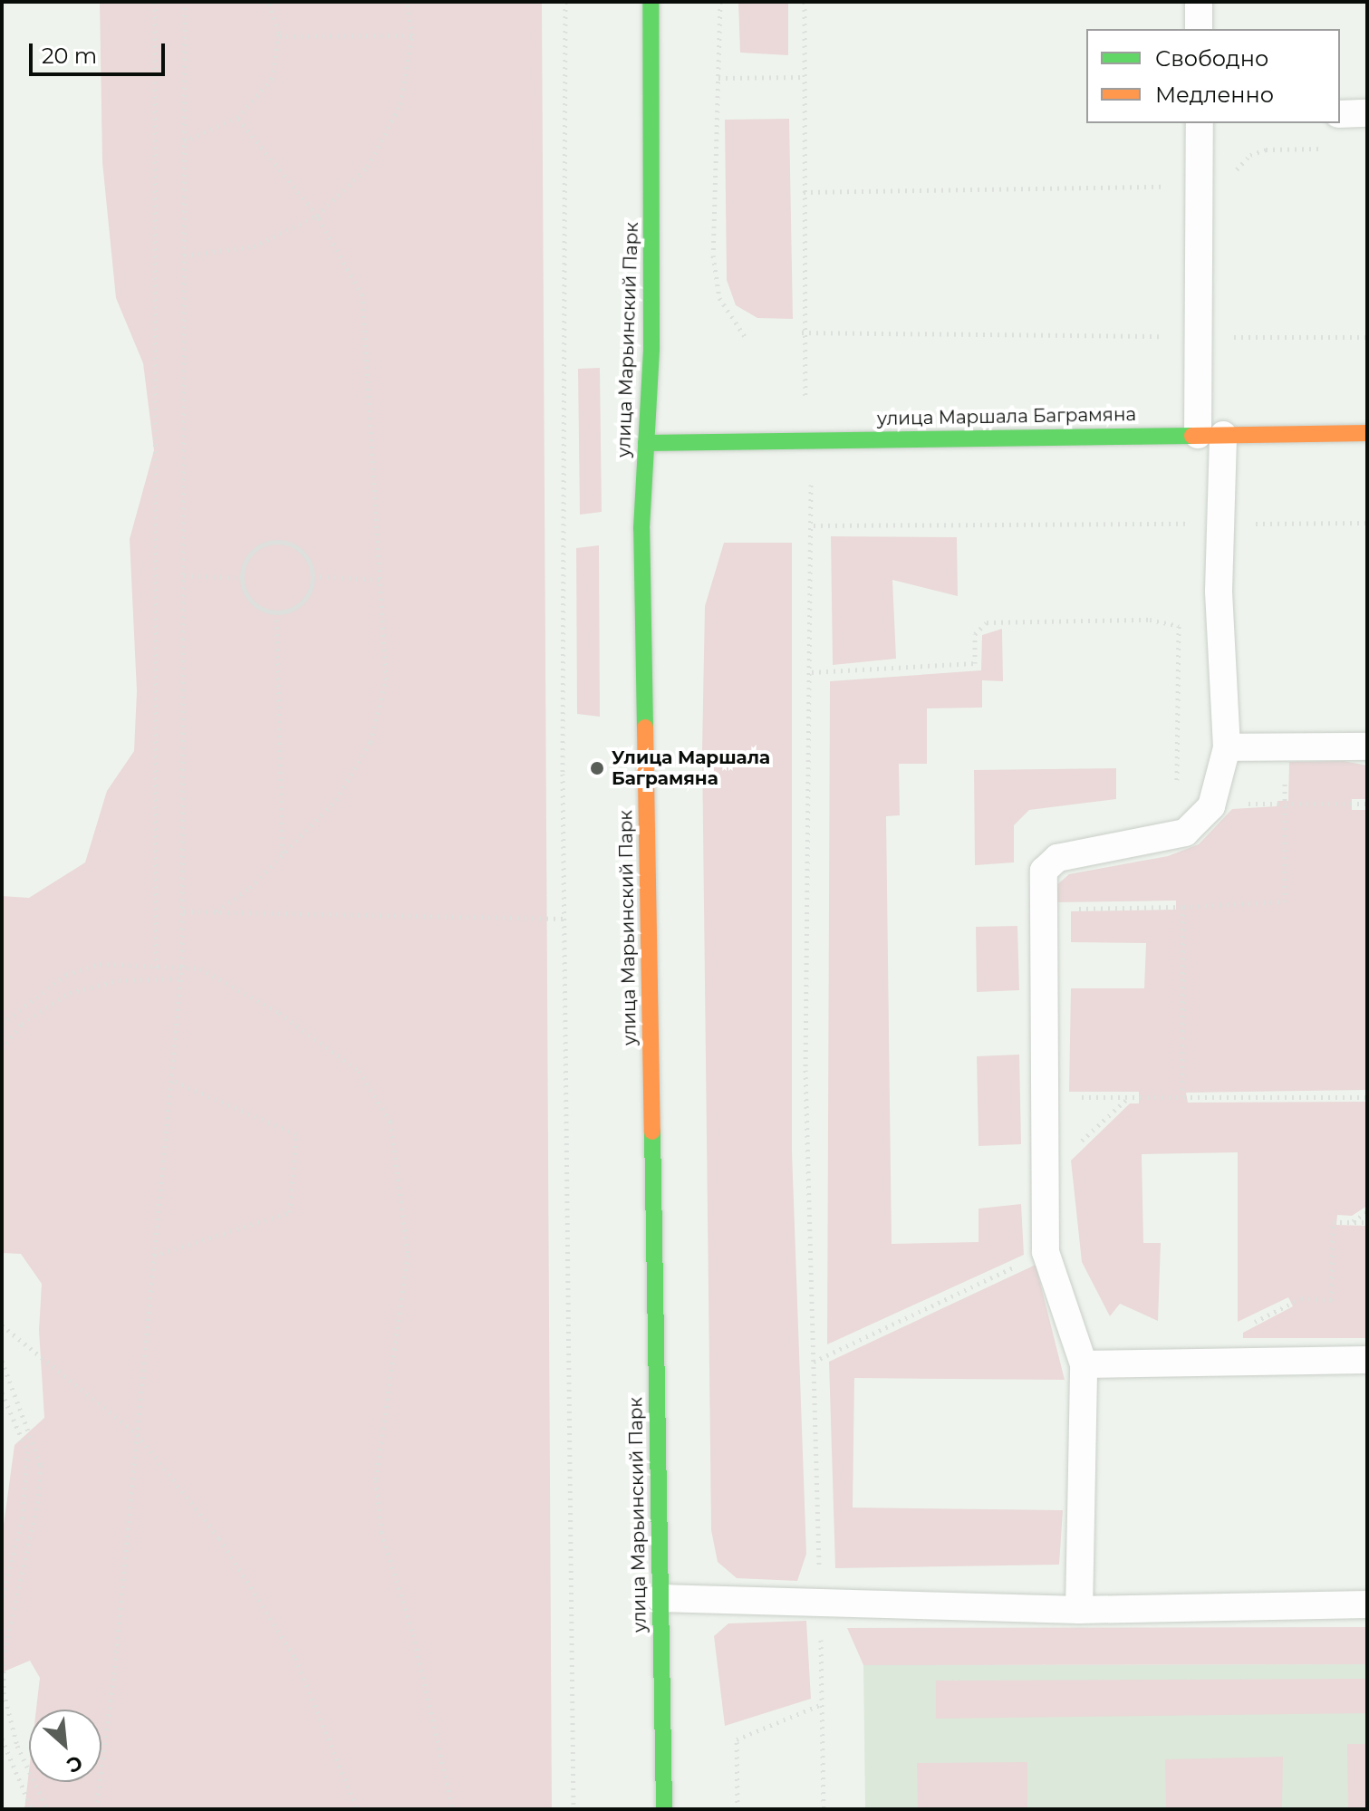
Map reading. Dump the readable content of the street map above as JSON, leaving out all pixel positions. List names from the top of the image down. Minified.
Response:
{"streets":{"main road":["улица Марьинский Парк","улица Маршала Баграмяна"]},"crossings":[["улица Марьинский Парк","улица Маршала Баграмяна"]],"places":["Улица Маршала Баграмяна"],"legend":["Свободно","Медленно"],"scale_bar":"20 m","north":"bottom right"}
